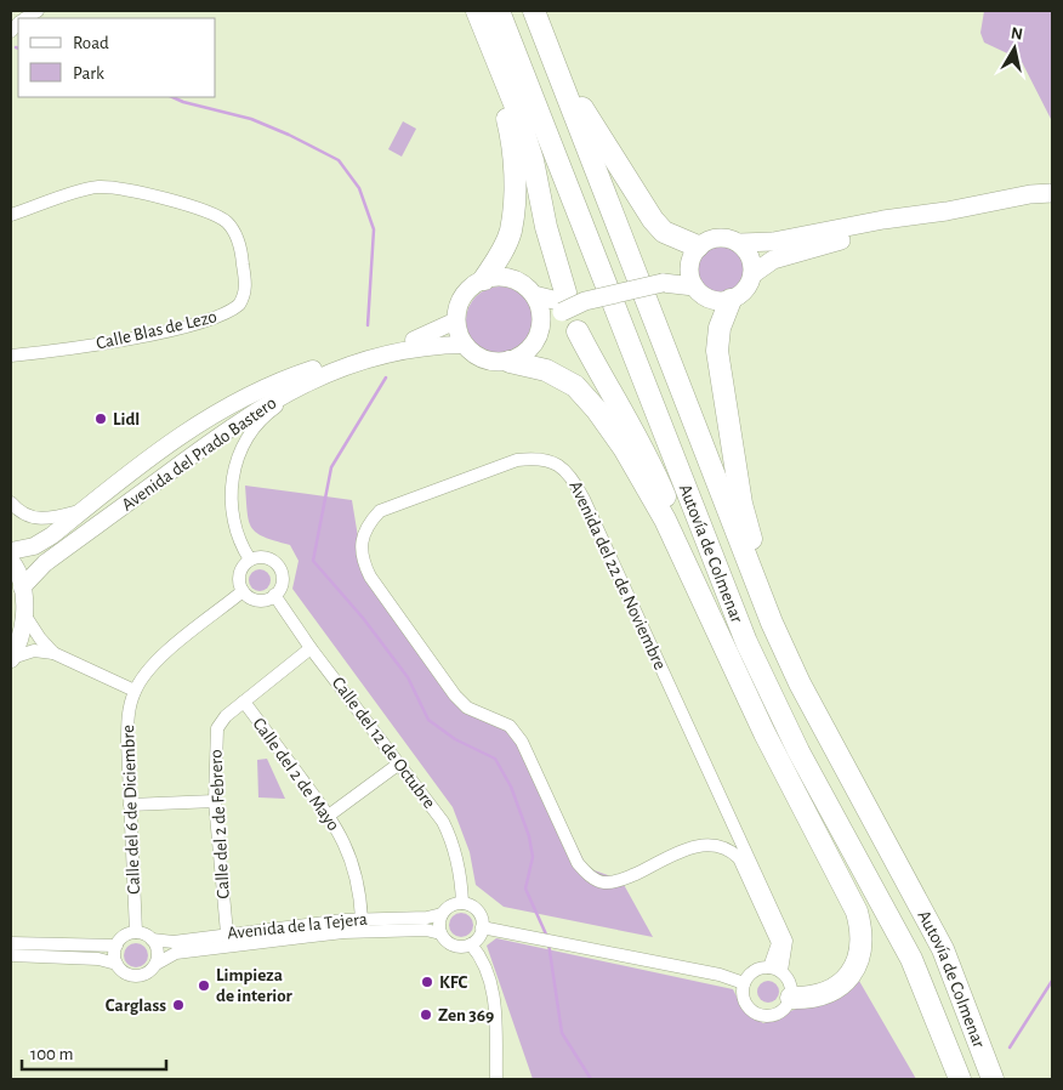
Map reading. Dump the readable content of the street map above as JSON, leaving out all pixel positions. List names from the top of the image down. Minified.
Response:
{"streets":{"highway":["Autovía de Colmenar"],"main road":["Avenida del Prado Bastero"],"street":["Calle Blas de Lezo","Avenida del 22 de Noviembre","Calle del 12 de Octubre","Calle del 2 de Mayo","Calle del 6 de Diciembre","Calle del 2 de Febrero","Avenida de la Tejera"]},"crossings":[["Calle del 12 de Octubre","Calle del 6 de Diciembre"],["Calle del 12 de Octubre","Calle del 2 de Febrero"],["Calle del 12 de Octubre","Avenida de la Tejera"],["Calle del 2 de Mayo","Calle del 2 de Febrero"],["Calle del 2 de Mayo","Avenida de la Tejera"],["Calle del 6 de Diciembre","Avenida de la Tejera"],["Calle del 2 de Febrero","Avenida de la Tejera"]],"places":["Lidl","KFC","Limpieza de interior","Carglass","Zen 369"],"legend":["Road","Park"],"scale_bar":"100 m","north":"top"}
